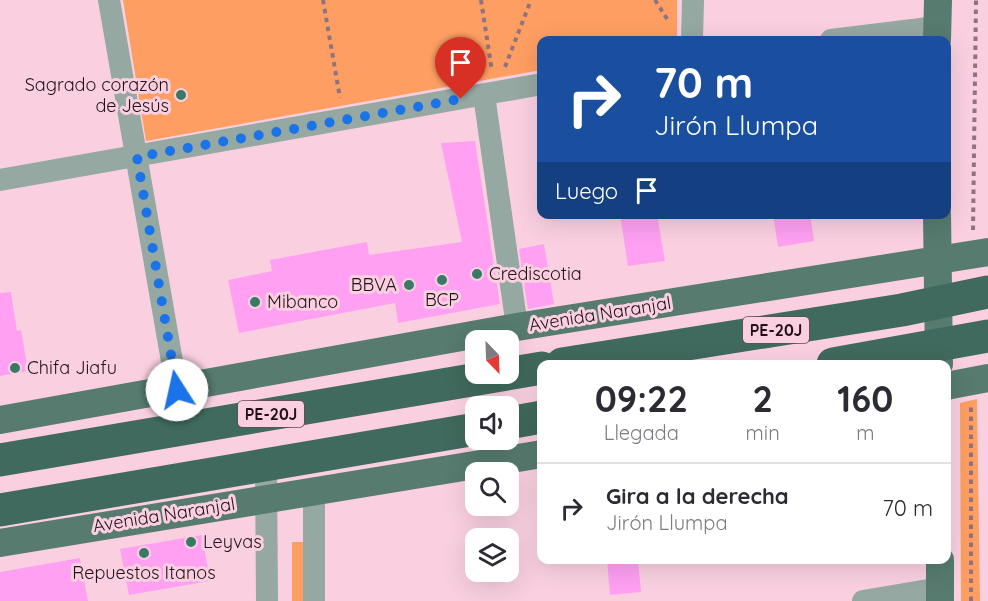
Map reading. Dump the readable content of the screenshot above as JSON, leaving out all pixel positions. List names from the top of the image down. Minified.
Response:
{"streets":{"highway":["Avenida Naranjal","PE-20J"]},"places":["Sagrado corazón de Jesús","Crediscotia","BCP","BBVA","Mibanco","Chifa Jiafu","Leyvas","Repuestos Itanos"],"north":"bottom right","page":{"turn":["70 m","Jirón Llumpa"],"then":"Luego","eta":["09:22","Llegada","2","min","160","m"],"list":[{"name":"Gira a la derecha","note":"Jirón Llumpa","value":"70 m"}]}}
